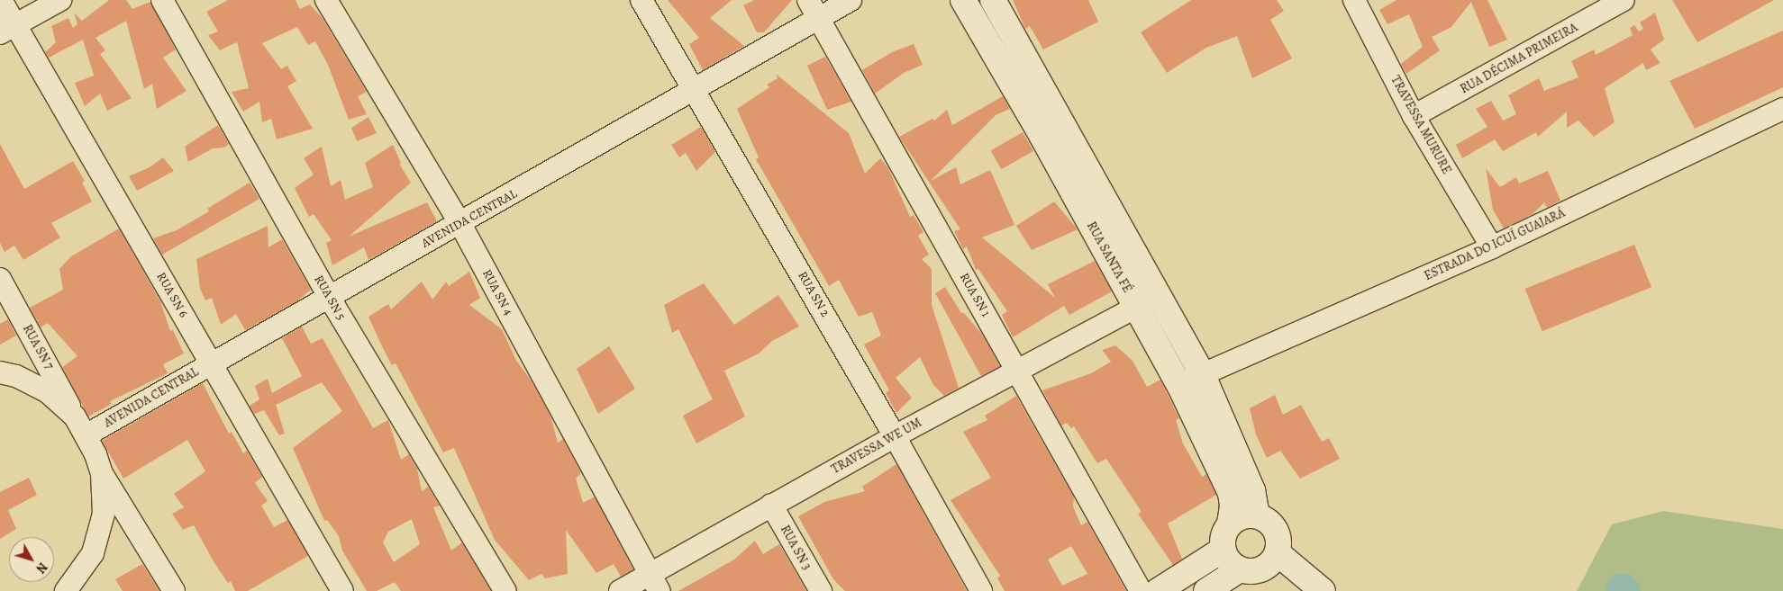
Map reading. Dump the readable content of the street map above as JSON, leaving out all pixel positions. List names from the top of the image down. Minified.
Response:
{"streets":{"street":["RUA DÉCIMA PRIMEIRA","TRAVESSA MURURE","AVENIDA CENTRAL","ESTRADA DO ICUÍ GUAJARÁ","RUA SANTA FÉ","RUA SN 4","RUA SN 2","RUA SN 6","RUA SN 1","RUA SN 5","RUA SN 7","TRAVESSA WE UM","RUA SN 3"]},"crossings":[["RUA DÉCIMA PRIMEIRA","TRAVESSA MURURE"],["TRAVESSA MURURE","ESTRADA DO ICUÍ GUAJARÁ"],["AVENIDA CENTRAL","RUA SN 4"],["AVENIDA CENTRAL","RUA SN 2"],["AVENIDA CENTRAL","RUA SN 6"],["AVENIDA CENTRAL","RUA SN 1"],["AVENIDA CENTRAL","RUA SN 5"],["ESTRADA DO ICUÍ GUAJARÁ","RUA SANTA FÉ"],["RUA SANTA FÉ","TRAVESSA WE UM"],["RUA SN 4","TRAVESSA WE UM"],["RUA SN 2","TRAVESSA WE UM"],["RUA SN 1","TRAVESSA WE UM"],["TRAVESSA WE UM","RUA SN 3"]],"north":"bottom right"}
